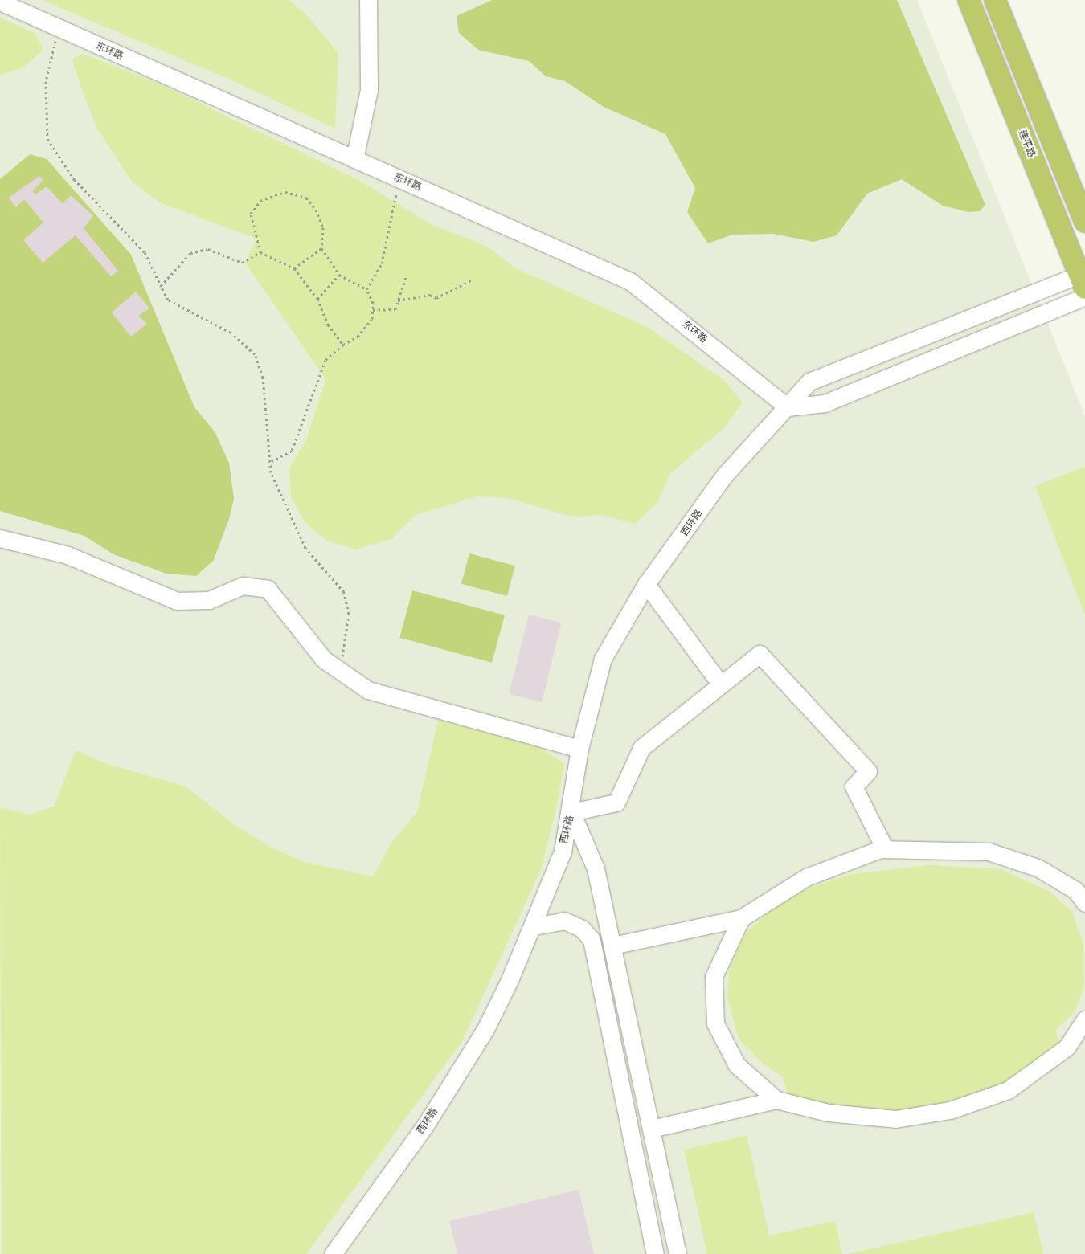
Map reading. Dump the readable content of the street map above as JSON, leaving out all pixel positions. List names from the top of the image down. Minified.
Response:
{"streets":{"main road":["建平路"],"street":["东环路","西环路"]},"crossings":[["东环路","西环路"],["建平路","西环路"]]}
